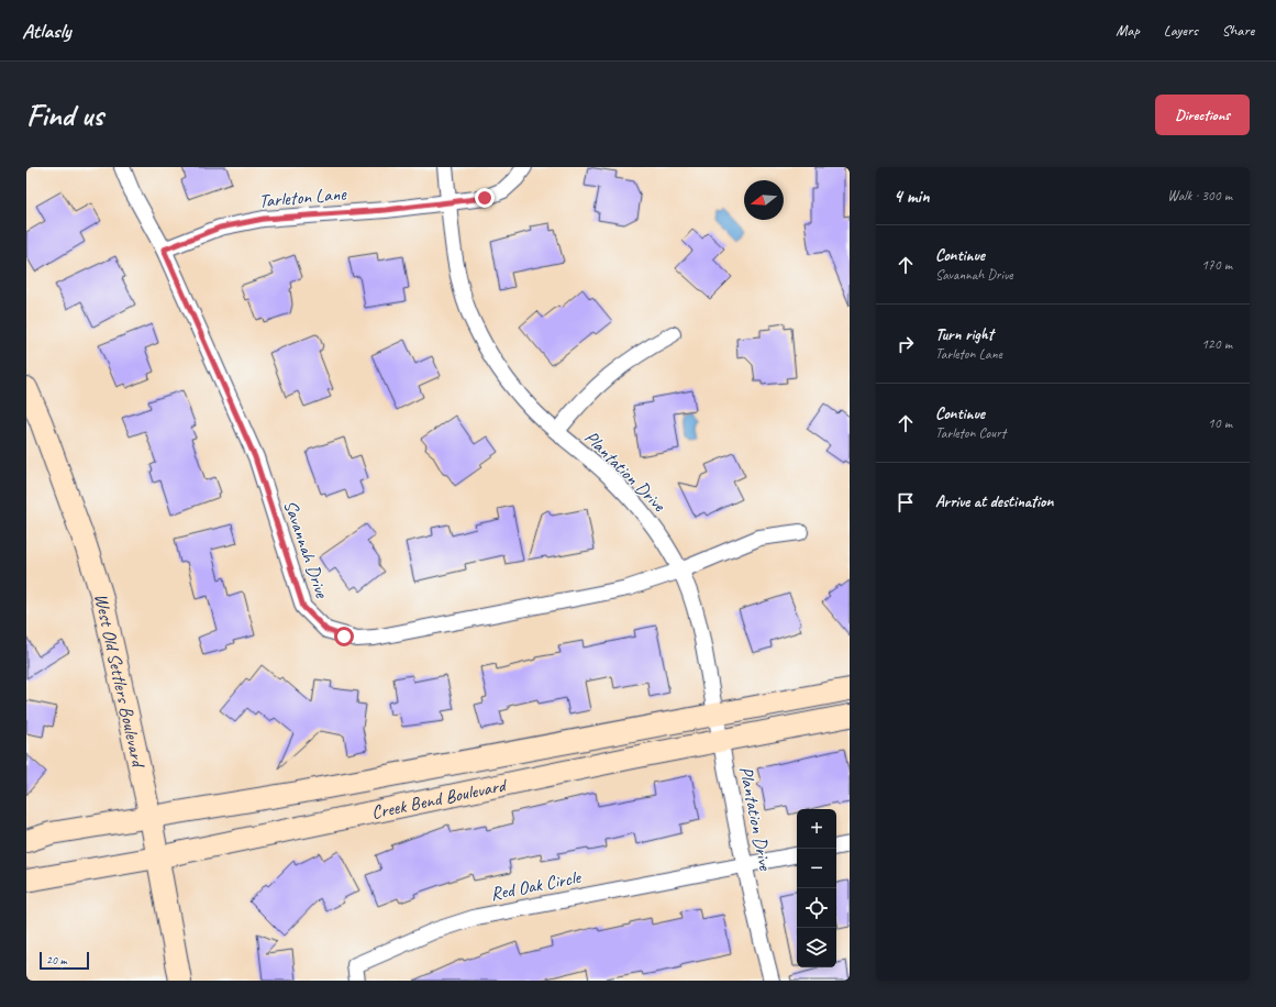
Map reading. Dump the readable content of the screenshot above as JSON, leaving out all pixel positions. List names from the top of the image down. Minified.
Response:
{"streets":{"street":["Tarleton Lane","Plantation Drive","Savannah Drive","West Old Settlers Boulevard","Creek Bend Boulevard","Red Oak Circle"]},"crossings":[["Tarleton Lane","Plantation Drive"],["Tarleton Lane","Savannah Drive"],["Plantation Drive","Savannah Drive"],["Plantation Drive","Creek Bend Boulevard"],["Plantation Drive","Red Oak Circle"],["West Old Settlers Boulevard","Creek Bend Boulevard"]],"scale_bar":"20 m","north":"left","page":{"header":"Atlasly","nav":["Map","Layers","Share"],"buttons":"Directions","title":"Find us","heading":["4 min","Walk · 300 m"],"list":[["Continue","Savannah Drive","170 m"],["Turn right","Tarleton Lane","120 m"],["Continue","Tarleton Court","10 m"],"Arrive at destination"],"map_buttons":["+","−"],"scale":"20 m"}}
